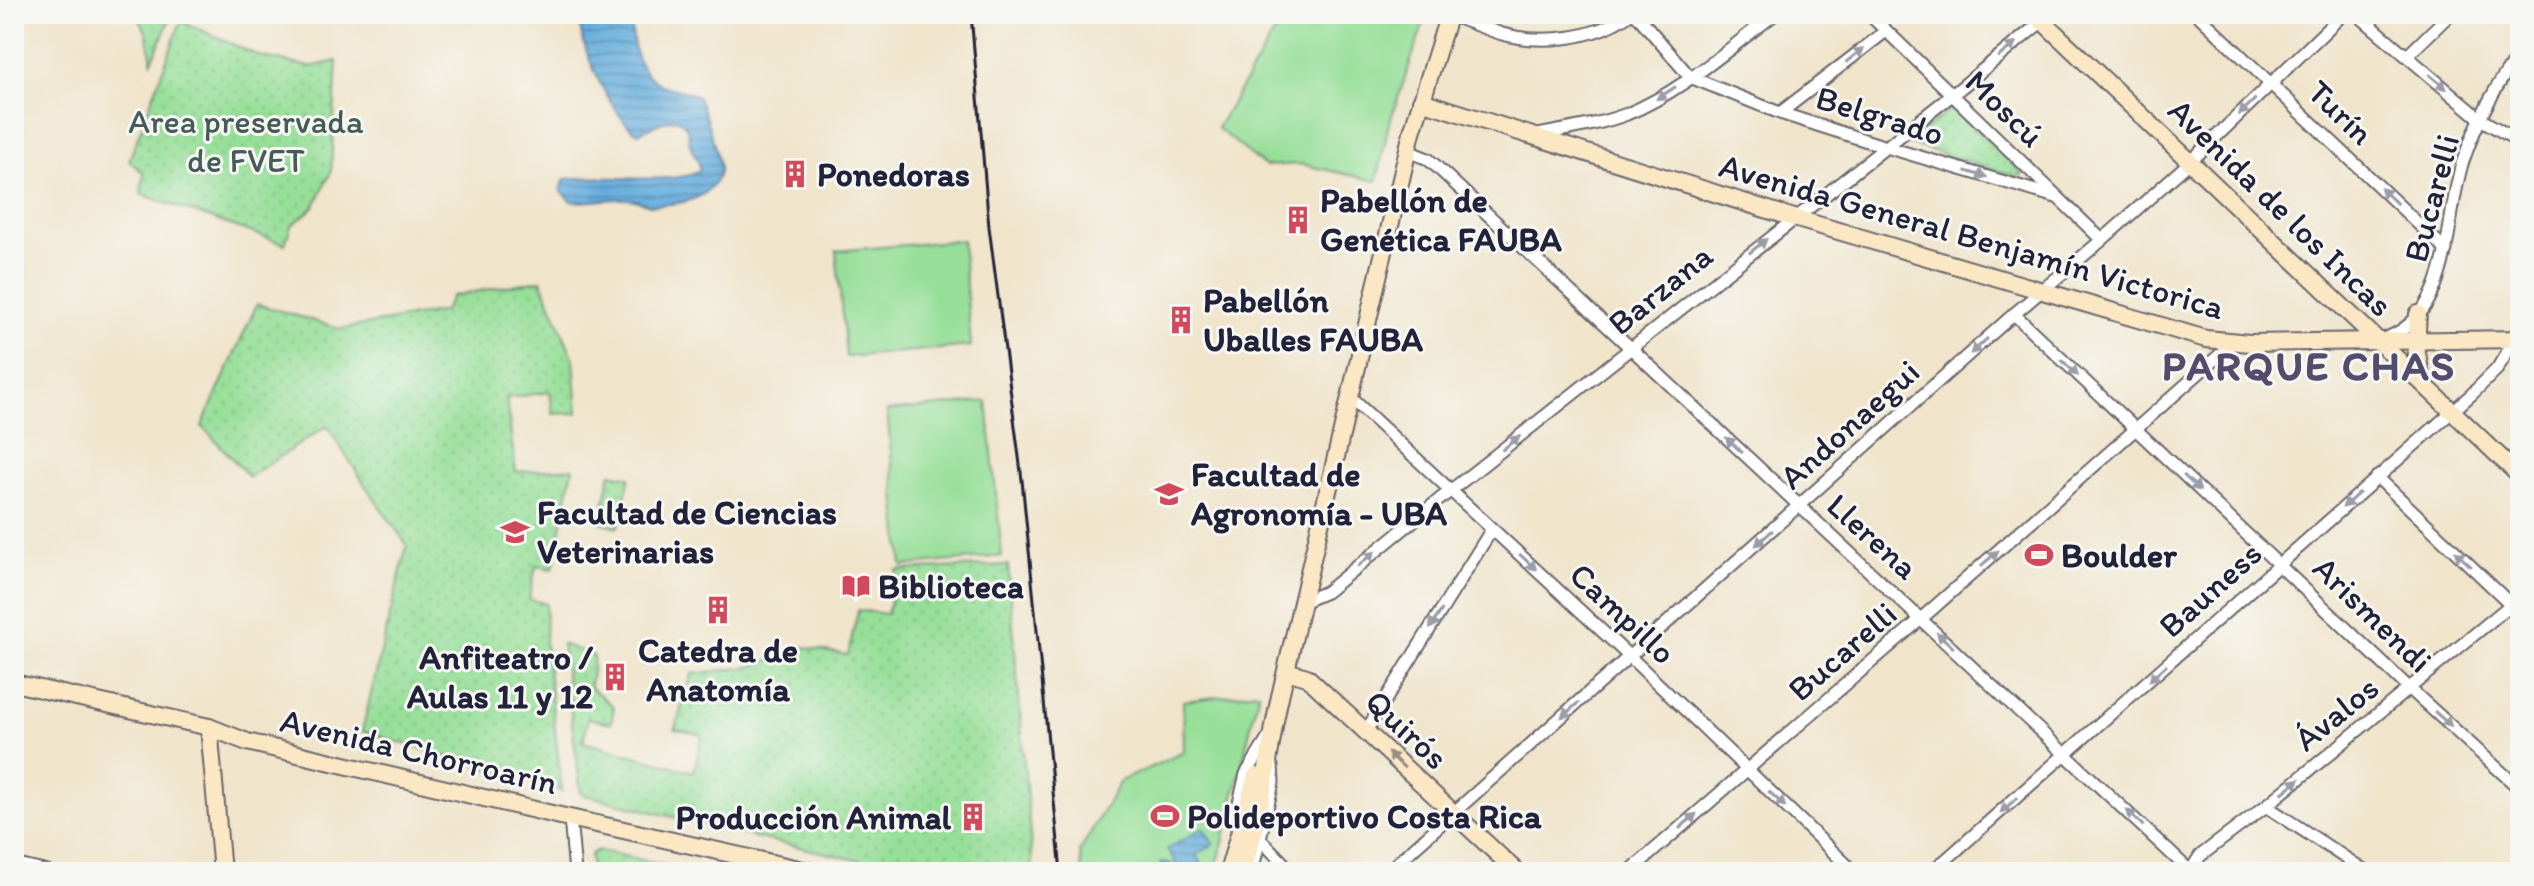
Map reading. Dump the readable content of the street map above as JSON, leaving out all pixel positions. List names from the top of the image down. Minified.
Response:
{"streets":{"main road":["Avenida de los Incas","Avenida General Benjamín Victorica","Quirós","Avenida Chorroarín"],"street":["Moscú","Turín","Belgrado","Bucarelli","Barzana","Andonaegui","Llerena","Bauness","Campillo","Arismendi","Ávalos"]},"crossings":[["Moscú","Belgrado"],["Moscú","Barzana"],["Moscú","Andonaegui"],["Turín","Bucarelli"],["Turín","Andonaegui"],["Belgrado","Barzana"],["Bucarelli","Avenida de los Incas"],["Bucarelli","Avenida General Benjamín Victorica"],["Bucarelli","Llerena"],["Bucarelli","Campillo"],["Bucarelli","Arismendi"],["Avenida de los Incas","Avenida General Benjamín Victorica"],["Avenida de los Incas","Barzana"],["Avenida de los Incas","Andonaegui"],["Avenida de los Incas","Bauness"],["Avenida General Benjamín Victorica","Barzana"],["Avenida General Benjamín Victorica","Andonaegui"],["Avenida General Benjamín Victorica","Bauness"],["Barzana","Llerena"],["Barzana","Campillo"],["Andonaegui","Llerena"],["Andonaegui","Campillo"],["Andonaegui","Arismendi"],["Andonaegui","Quirós"],["Llerena","Bauness"],["Llerena","Ávalos"],["Bauness","Arismendi"],["Arismendi","Ávalos"]],"one_way":["Turín","Belgrado","Bucarelli","Barzana","Andonaegui","Llerena","Bauness","Campillo","Arismendi","Ávalos","Quirós"],"districts":["PARQUE CHAS"],"parks":["Area preservada de FVET"],"places":{"building":["Ponedoras","Pabellón de Genética FAUBA","Pabellón Uballes FAUBA","Catedra de Anatomía","Anfiteatro / Aulas 11 y 12","Producción Animal"],"school or university":["Facultad de Agronomía - UBA","Facultad de Ciencias Veterinarias"],"sports":["Boulder","Polideportivo Costa Rica"],"library":["Biblioteca"]}}
